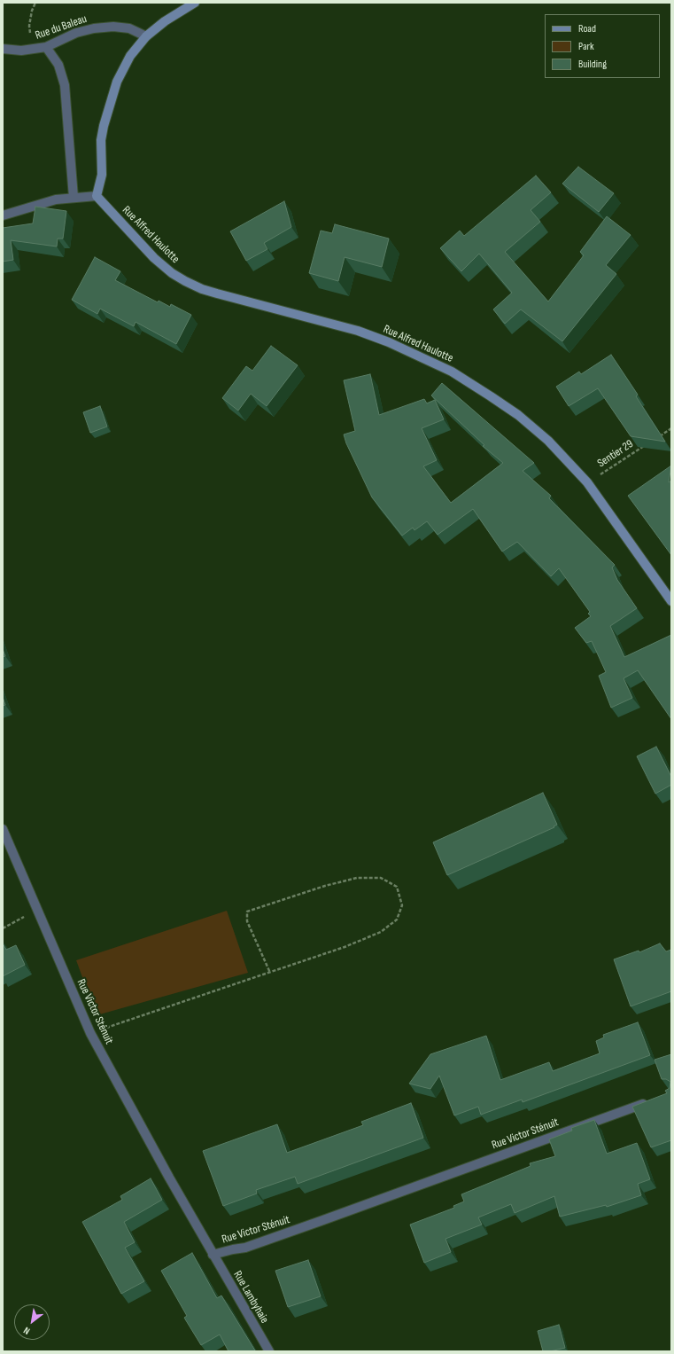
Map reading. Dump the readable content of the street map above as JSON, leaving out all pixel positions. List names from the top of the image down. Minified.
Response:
{"streets":{"street":["Rue du Baleau","Rue Alfred Haulotte","Rue Victor Sténuit","Rue Lambyhaie"],"path":["Sentier 29"]},"crossings":[["Rue Alfred Haulotte","Sentier 29"],["Rue Victor Sténuit","Rue Lambyhaie"]],"legend":["Road","Park","Building"],"north":"bottom left"}
